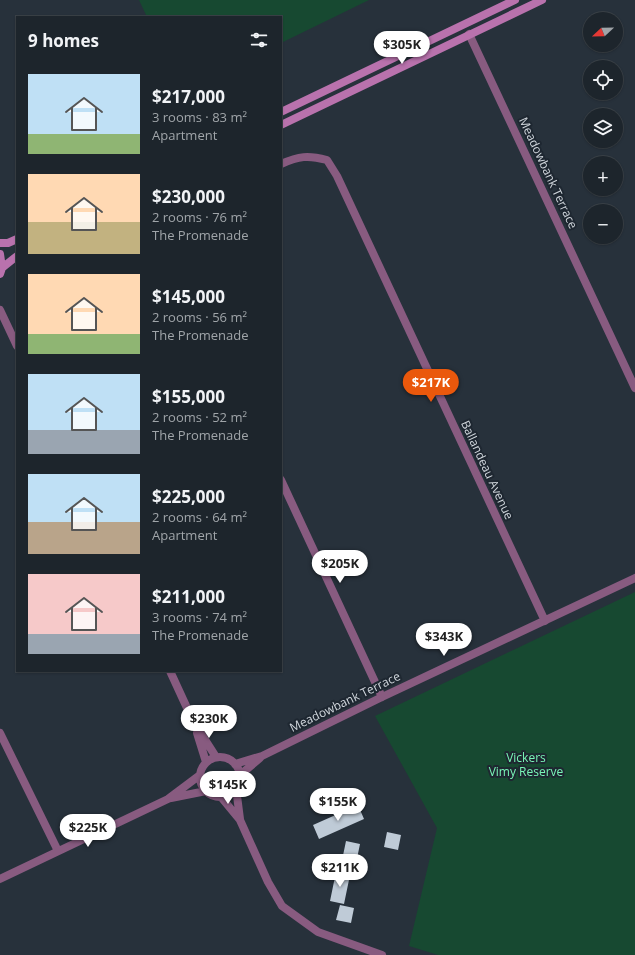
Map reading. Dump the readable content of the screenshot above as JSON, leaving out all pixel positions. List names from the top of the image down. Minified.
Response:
{"streets":{"street":["Meadowbank Terrace","Ballandeau Avenue"]},"crossings":[["Meadowbank Terrace","Ballandeau Avenue"]],"parks":["Vickers Vimy Reserve"],"north":"left","page":{"map_buttons":["+","−"],"heading":"9 homes","price":["$305K","$217K","$205K","$343K","$230K","$145K","$155K","$225K","$211K"],"list":[{"name":"$217,000","note":"3 rooms · 83 m² · Apartment"},{"name":"$230,000","note":"2 rooms · 76 m² · The Promenade"},{"name":"$145,000","note":"2 rooms · 56 m² · The Promenade"},{"name":"$155,000","note":"2 rooms · 52 m² · The Promenade"},{"name":"$225,000","note":"2 rooms · 64 m² · Apartment"},{"name":"$211,000","note":"3 rooms · 74 m² · The Promenade"}]}}
